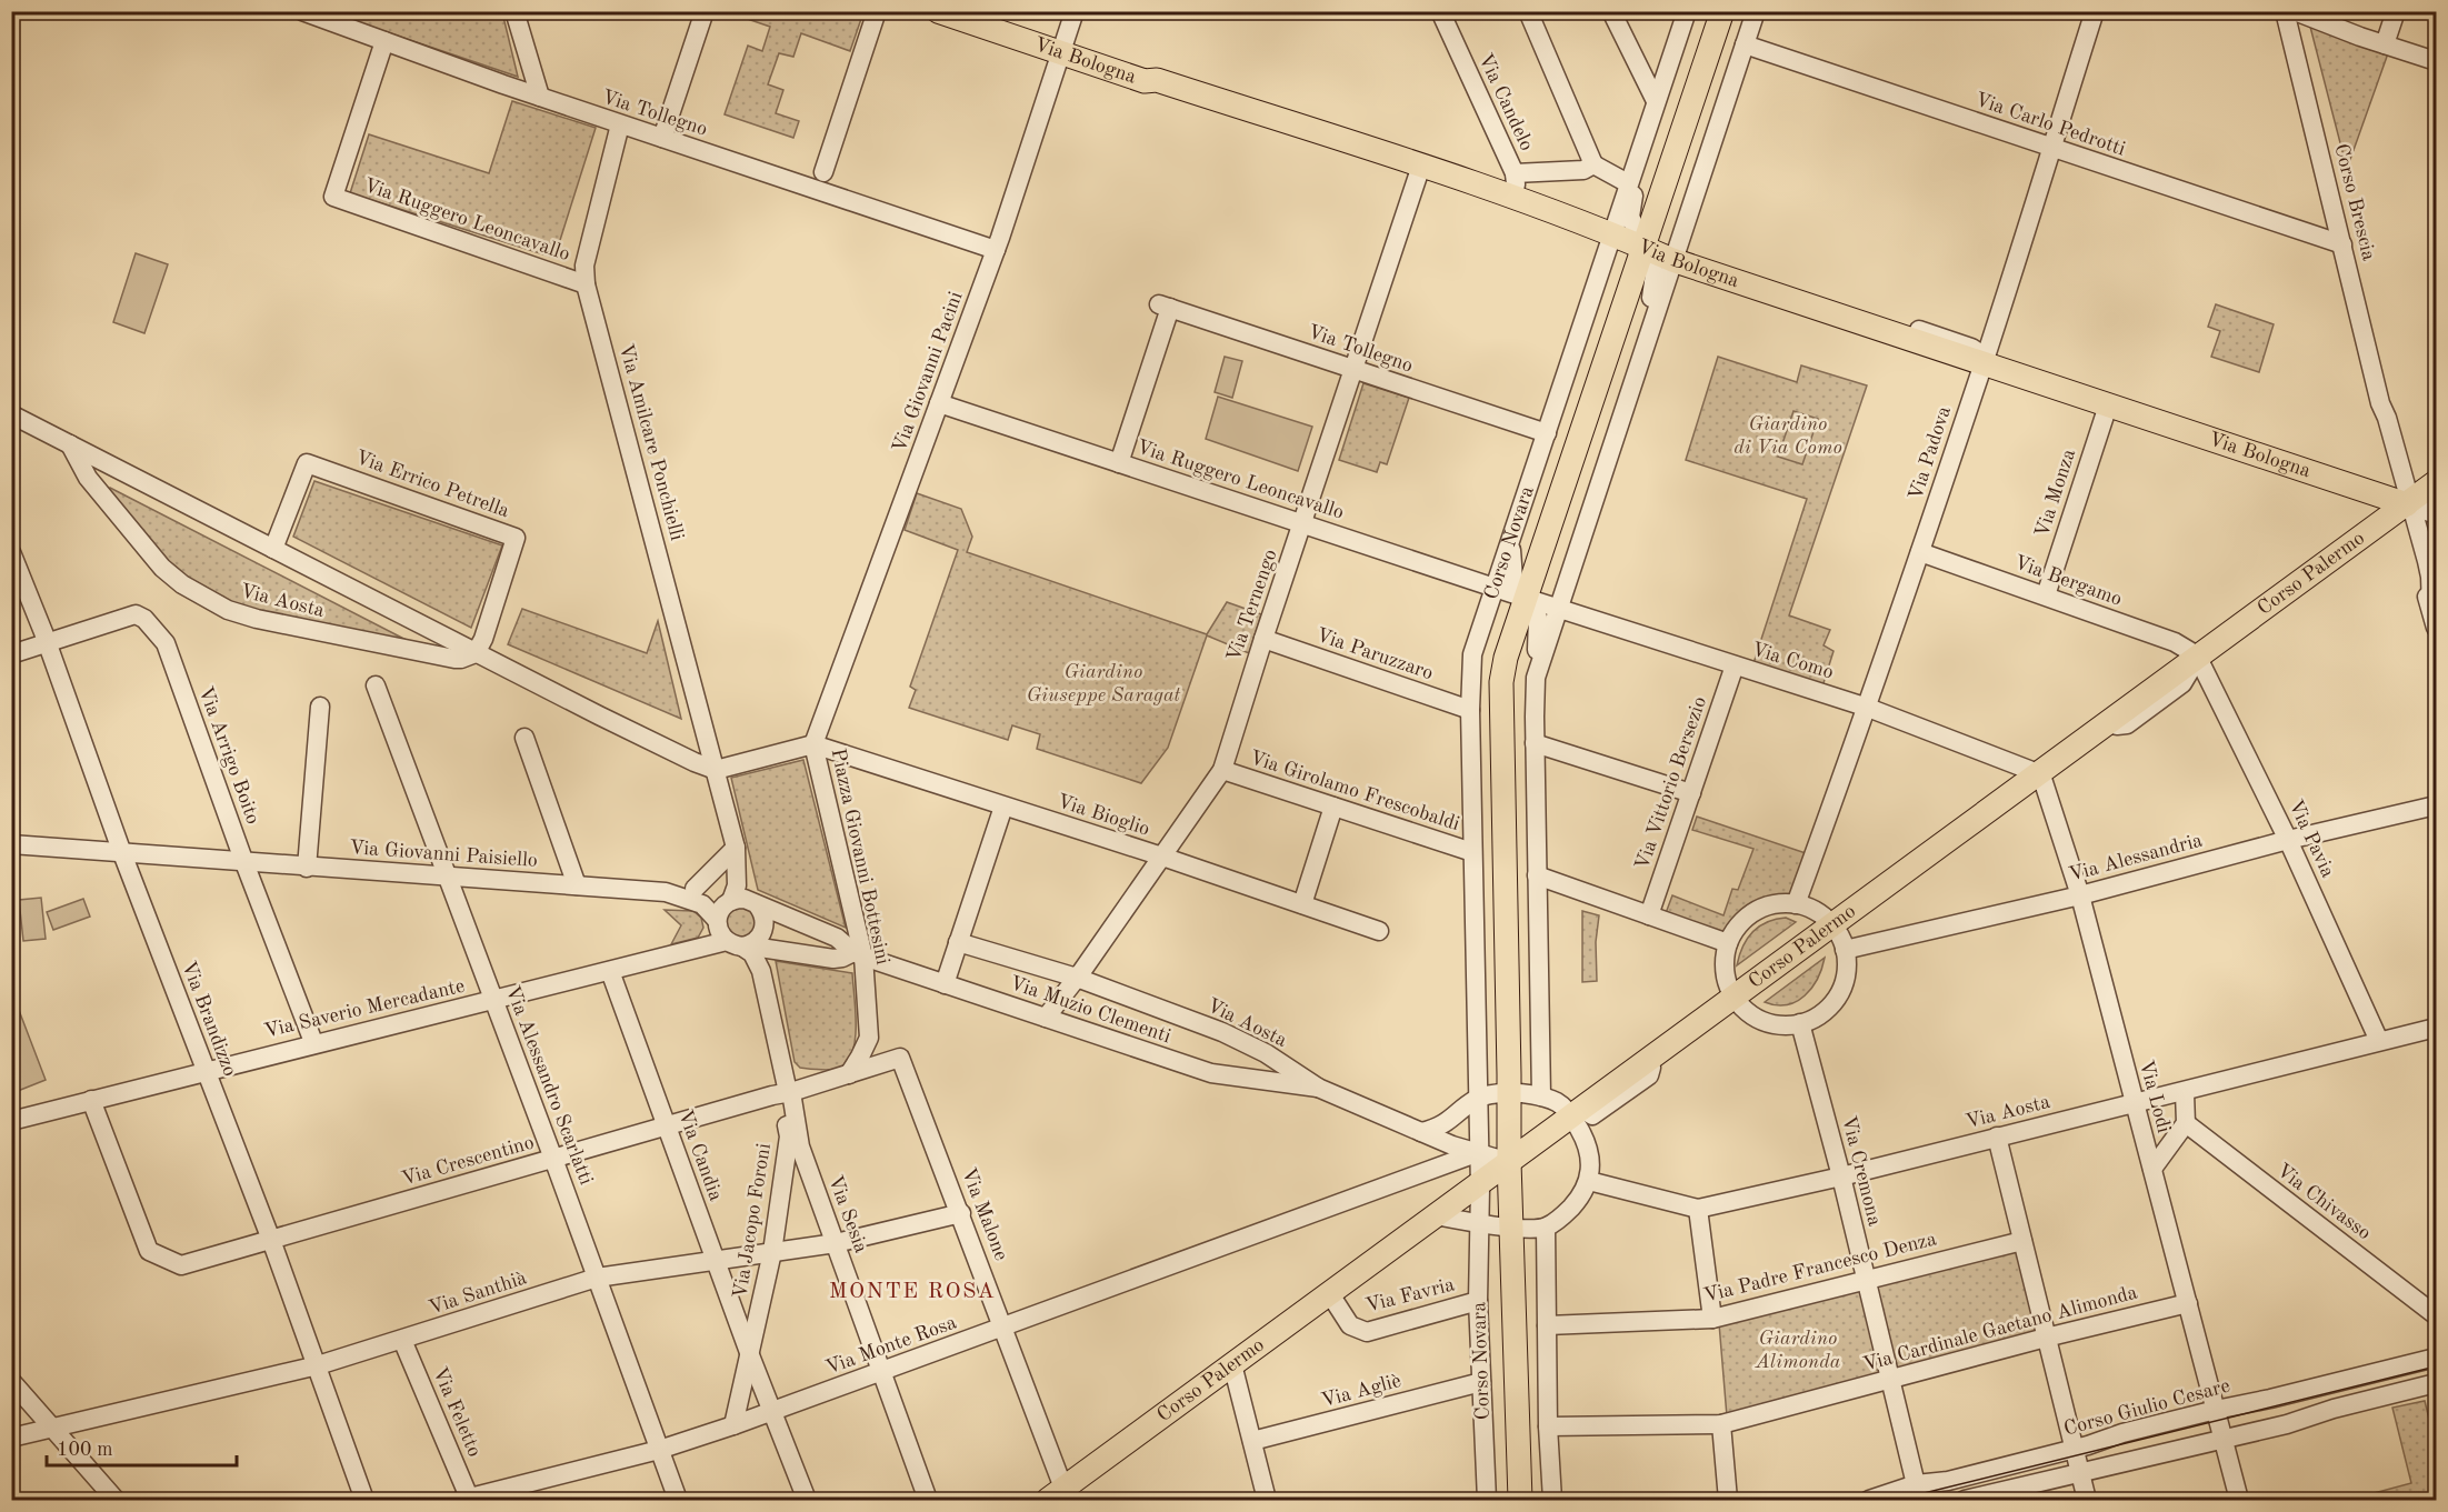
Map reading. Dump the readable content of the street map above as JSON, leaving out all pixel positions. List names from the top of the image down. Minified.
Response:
{"streets":{"main road":["Via Bologna","Corso Novara","Corso Palermo"],"street":["Via Candelo","Via Tollegno","Via Carlo Pedrotti","Corso Brescia","Via Ruggero Leoncavallo","Via Giovanni Pacini","Via Amilcare Ponchielli","Via Padova","Via Errico Petrella","Via Monza","Via Bergamo","Via Aosta","Via Ternengo","Via Paruzzaro","Via Como","Via Arrigo Boito","Via Vittorio Bersezio","Via Girolamo Frescobaldi","Via Bioglio","Via Pavia","Via Giovanni Paisiello","Piazza Giovanni Bottesini","Via Alessandria","Via Saverio Mercadante","Via Muzio Clementi","Via Brandizzo","Via Alessandro Scarlatti","Via Lodi","Via Candia","Via Crescentino","Via Cremona","Via Chivasso","Via Sesia","Via Malone","Via Jacopo Foroni","Via Padre Francesco Denza","Via Santhià","Via Favria","Via Cardinale Gaetano Alimonda","Via Monte Rosa","Via Agliè","Corso Giulio Cesare","Via Feletto"]},"crossings":[["Via Bologna","Via Candelo"],["Via Bologna","Corso Brescia"],["Via Bologna","Via Giovanni Pacini"],["Via Bologna","Via Padova"],["Via Bologna","Via Monza"],["Via Bologna","Corso Novara"],["Via Bologna","Corso Palermo"],["Via Bologna","Via Ternengo"],["Via Tollegno","Via Ruggero Leoncavallo"],["Via Tollegno","Via Giovanni Pacini"],["Via Tollegno","Via Amilcare Ponchielli"],["Via Tollegno","Corso Novara"],["Via Tollegno","Via Ternengo"],["Via Carlo Pedrotti","Corso Brescia"],["Via Carlo Pedrotti","Via Padova"],["Corso Brescia","Corso Palermo"],["Via Ruggero Leoncavallo","Via Giovanni Pacini"],["Via Ruggero Leoncavallo","Via Amilcare Ponchielli"],["Via Ruggero Leoncavallo","Corso Novara"],["Via Ruggero Leoncavallo","Via Ternengo"],["Via Ruggero Leoncavallo","Via Como"],["Via Giovanni Pacini","Via Bioglio"],["Via Giovanni Pacini","Piazza Giovanni Bottesini"],["Via Amilcare Ponchielli","Piazza Giovanni Bottesini"],["Via Padova","Via Bergamo"],["Via Padova","Via Como"],["Via Errico Petrella","Via Aosta"],["Via Monza","Via Bergamo"],["Corso Novara","Corso Palermo"],["Corso Novara","Via Aosta"],["Corso Novara","Via Paruzzaro"],["Corso Novara","Via Como"],["Corso Novara","Via Girolamo Frescobaldi"],["Corso Novara","Via Favria"],["Corso Novara","Via Monte Rosa"],["Corso Novara","Via Agliè"],["Corso Palermo","Via Bergamo"],["Corso Palermo","Via Aosta"],["Corso Palermo","Via Como"],["Corso Palermo","Via Pavia"],["Corso Palermo","Via Lodi"],["Corso Palermo","Via Malone"],["Corso Palermo","Via Favria"],["Via Bergamo","Via Pavia"],["Via Aosta","Via Ternengo"],["Via Aosta","Via Pavia"],["Via Aosta","Via Muzio Clementi"],["Via Aosta","Via Lodi"],["Via Aosta","Via Cremona"],["Via Aosta","Via Monte Rosa"],["Via Ternengo","Via Paruzzaro"],["Via Ternengo","Via Girolamo Frescobaldi"],["Via Ternengo","Via Bioglio"],["Via Ternengo","Via Muzio Clementi"],["Via Como","Via Vittorio Bersezio"],["Via Como","Via Lodi"],["Via Arrigo Boito","Via Giovanni Paisiello"],["Via Arrigo Boito","Via Saverio Mercadante"],["Via Arrigo Boito","Via Brandizzo"],["Via Bioglio","Piazza Giovanni Bottesini"],["Via Pavia","Via Alessandria"],["Via Giovanni Paisiello","Piazza Giovanni Bottesini"],["Via Giovanni Paisiello","Via Saverio Mercadante"],["Via Giovanni Paisiello","Via Brandizzo"],["Via Giovanni Paisiello","Via Alessandro Scarlatti"],["Piazza Giovanni Bottesini","Via Saverio Mercadante"],["Piazza Giovanni Bottesini","Via Muzio Clementi"],["Piazza Giovanni Bottesini","Via Malone"],["Via Alessandria","Via Lodi"],["Via Saverio Mercadante","Via Brandizzo"],["Via Saverio Mercadante","Via Alessandro Scarlatti"],["Via Saverio Mercadante","Via Candia"],["Via Saverio Mercadante","Via Crescentino"],["Via Brandizzo","Via Crescentino"],["Via Brandizzo","Via Santhià"],["Via Alessandro Scarlatti","Via Crescentino"],["Via Alessandro Scarlatti","Via Santhià"],["Via Alessandro Scarlatti","Via Monte Rosa"],["Via Lodi","Via Cardinale Gaetano Alimonda"],["Via Lodi","Corso Giulio Cesare"],["Via Candia","Via Crescentino"],["Via Candia","Via Jacopo Foroni"],["Via Candia","Via Santhià"],["Via Candia","Via Monte Rosa"],["Via Crescentino","Via Sesia"],["Via Crescentino","Via Jacopo Foroni"],["Via Cremona","Via Padre Francesco Denza"],["Via Cremona","Via Cardinale Gaetano Alimonda"],["Via Cremona","Corso Giulio Cesare"],["Via Sesia","Via Jacopo Foroni"],["Via Sesia","Via Santhià"],["Via Sesia","Via Monte Rosa"],["Via Malone","Via Santhià"],["Via Malone","Via Monte Rosa"],["Via Jacopo Foroni","Via Santhià"],["Via Jacopo Foroni","Via Monte Rosa"],["Via Santhià","Via Feletto"],["Via Monte Rosa","Via Feletto"]],"districts":["MONTE ROSA"],"parks":["Giardino di Via Como","Giardino Giuseppe Saragat","Giardino Alimonda"],"scale_bar":"100 m"}
